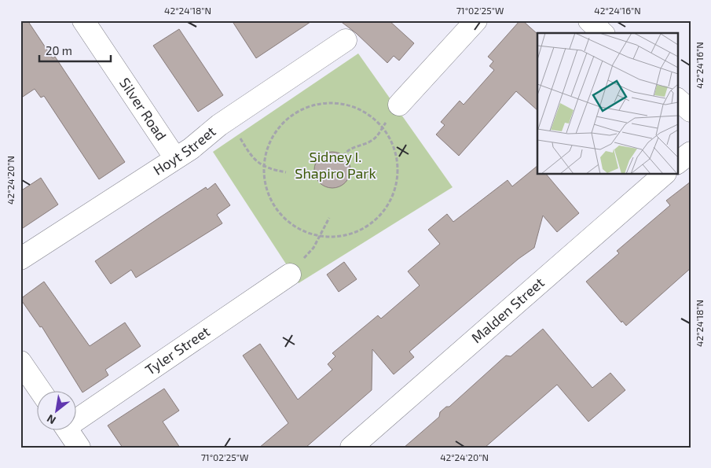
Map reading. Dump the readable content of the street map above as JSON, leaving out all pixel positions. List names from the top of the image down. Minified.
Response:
{"streets":{"street":["Silver Road","Hoyt Street","Malden Street","Tyler Street"]},"crossings":[["Silver Road","Hoyt Street"]],"parks":["Sidney I. Shapiro Park"],"scale_bar":"20 m","north":"bottom left","coordinates":["42°24'18\"N","71°02'25\"W","42°24'16\"N","42°24'20\"N"]}
